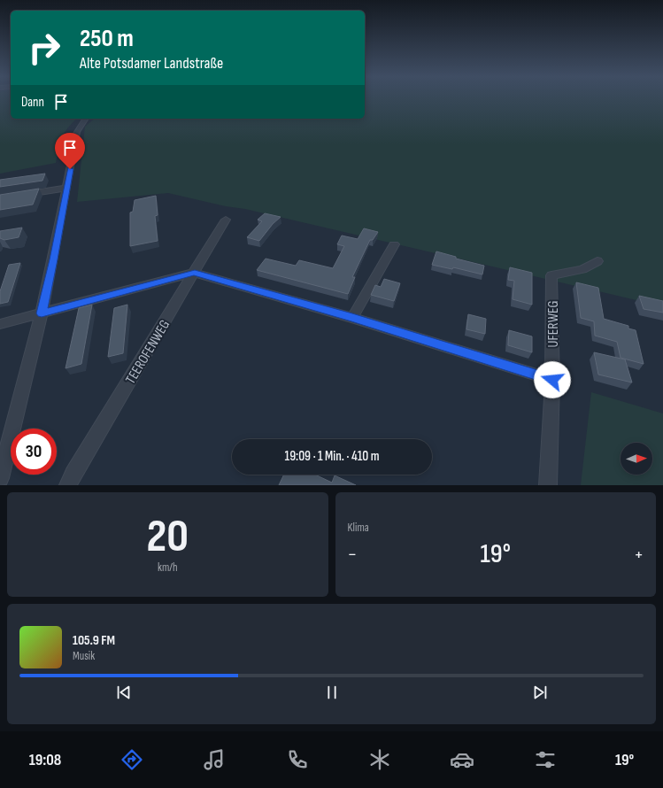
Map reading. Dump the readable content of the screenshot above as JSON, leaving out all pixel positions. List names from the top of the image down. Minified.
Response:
{"streets":{"street":["UFERWEG","TEEROFENWEG"]},"north":"right","page":{"turn":["250 m","Alte Potsdamer Landstraße"],"then":"Dann","limit":"30","trip":"19:09 · 1 Min. · 410 m","tile":[["20","km/h"],"Klima"],"heat":["−","19°","+"],"song":["105.9 FM","Musik"],"tabs":["19:08","19°"]}}
